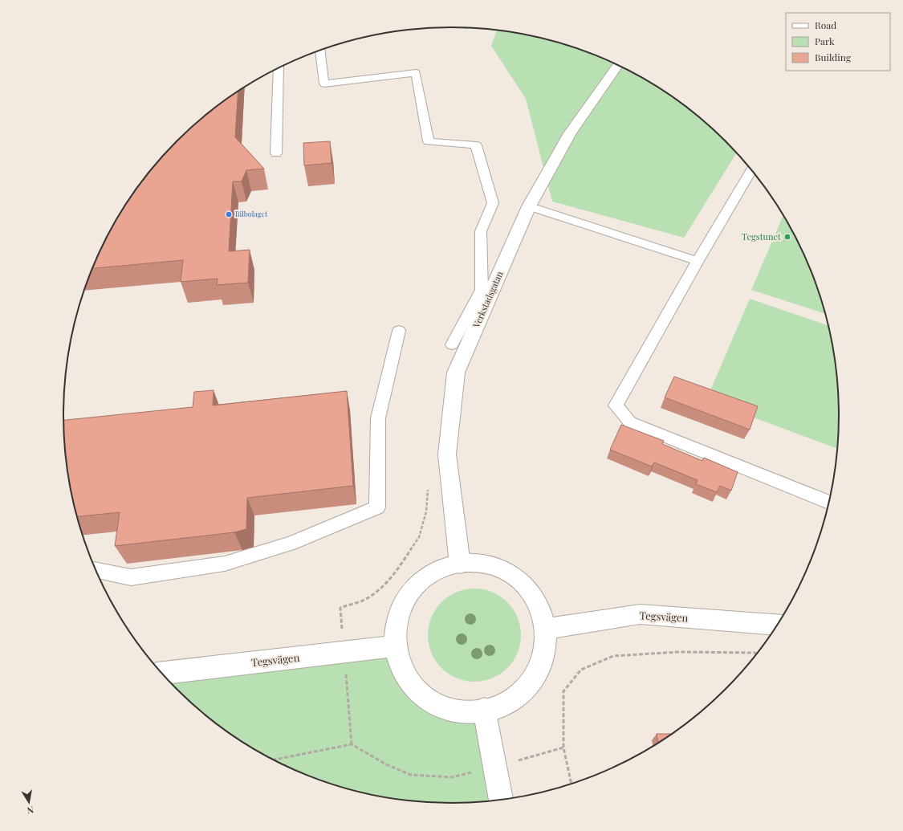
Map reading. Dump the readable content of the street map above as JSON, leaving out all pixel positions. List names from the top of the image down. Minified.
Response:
{"streets":{"street":["Verkstadsgatan","Tegsvägen"]},"places":["Bilbolaget","Tegstunet"],"legend":["Road","Park","Building"],"north":"bottom"}
